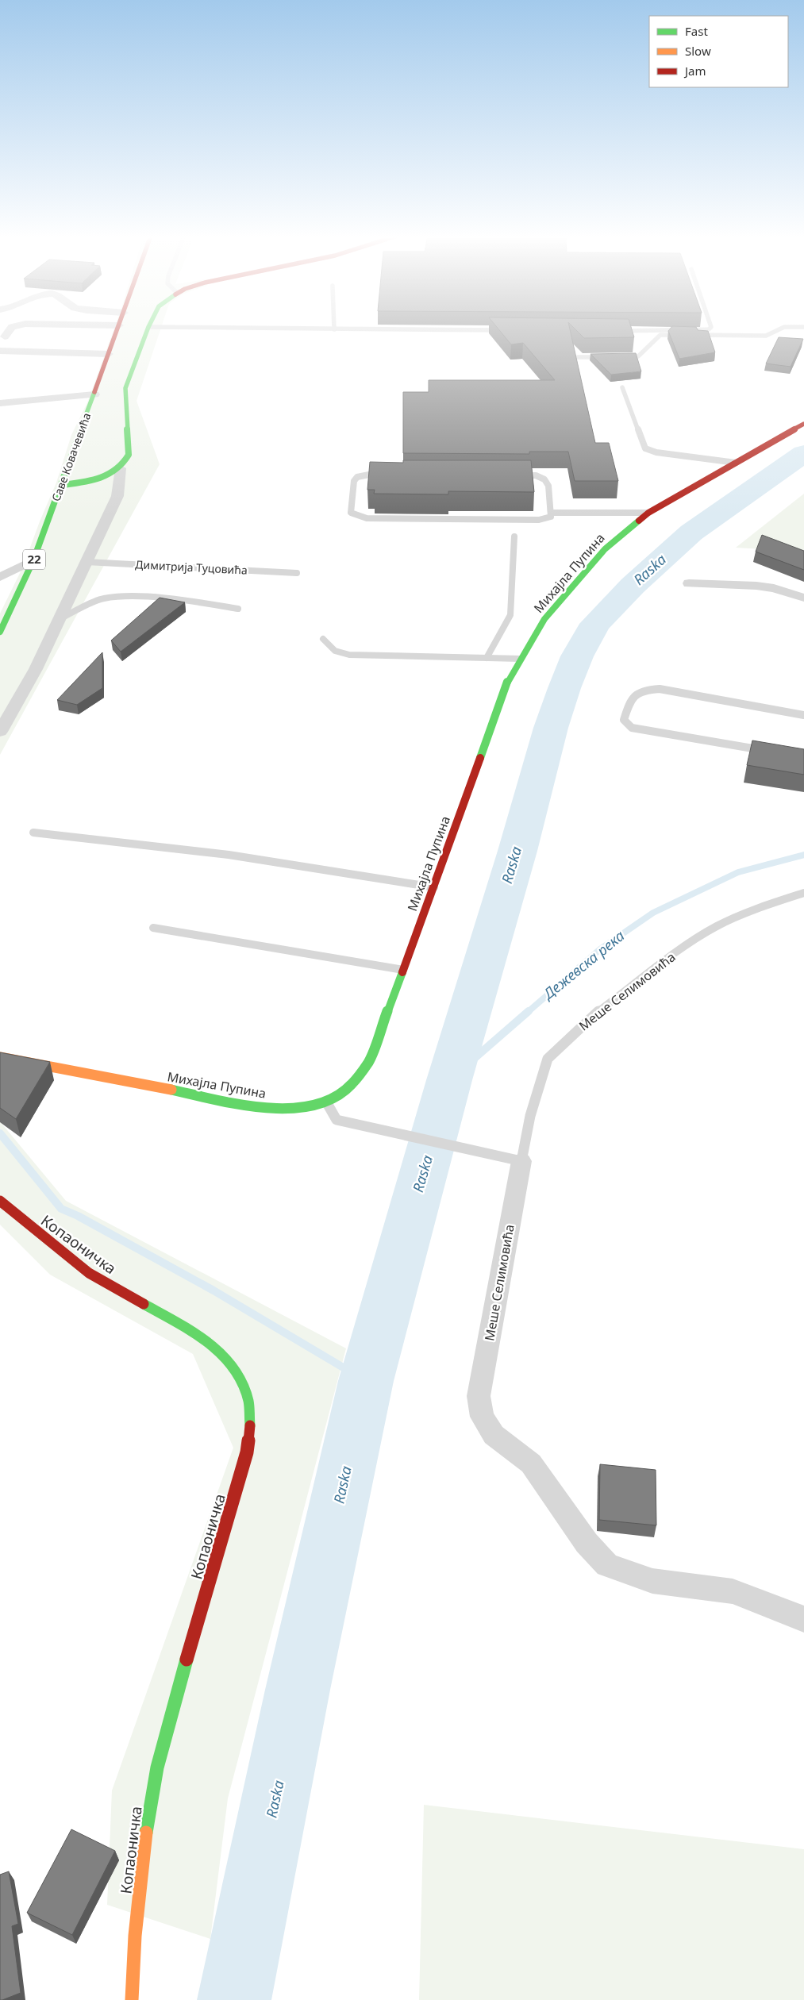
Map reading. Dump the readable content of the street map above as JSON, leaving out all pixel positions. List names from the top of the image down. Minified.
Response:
{"streets":{"main road":["Саве Ковачевића","22","Михајла Пупина","Копаоничка"],"street":["Меше Селимовића"],"lane":["Димитрија Туцовића"]},"water":["Raska","Дежевска река"],"legend":["Fast","Slow","Jam"]}
